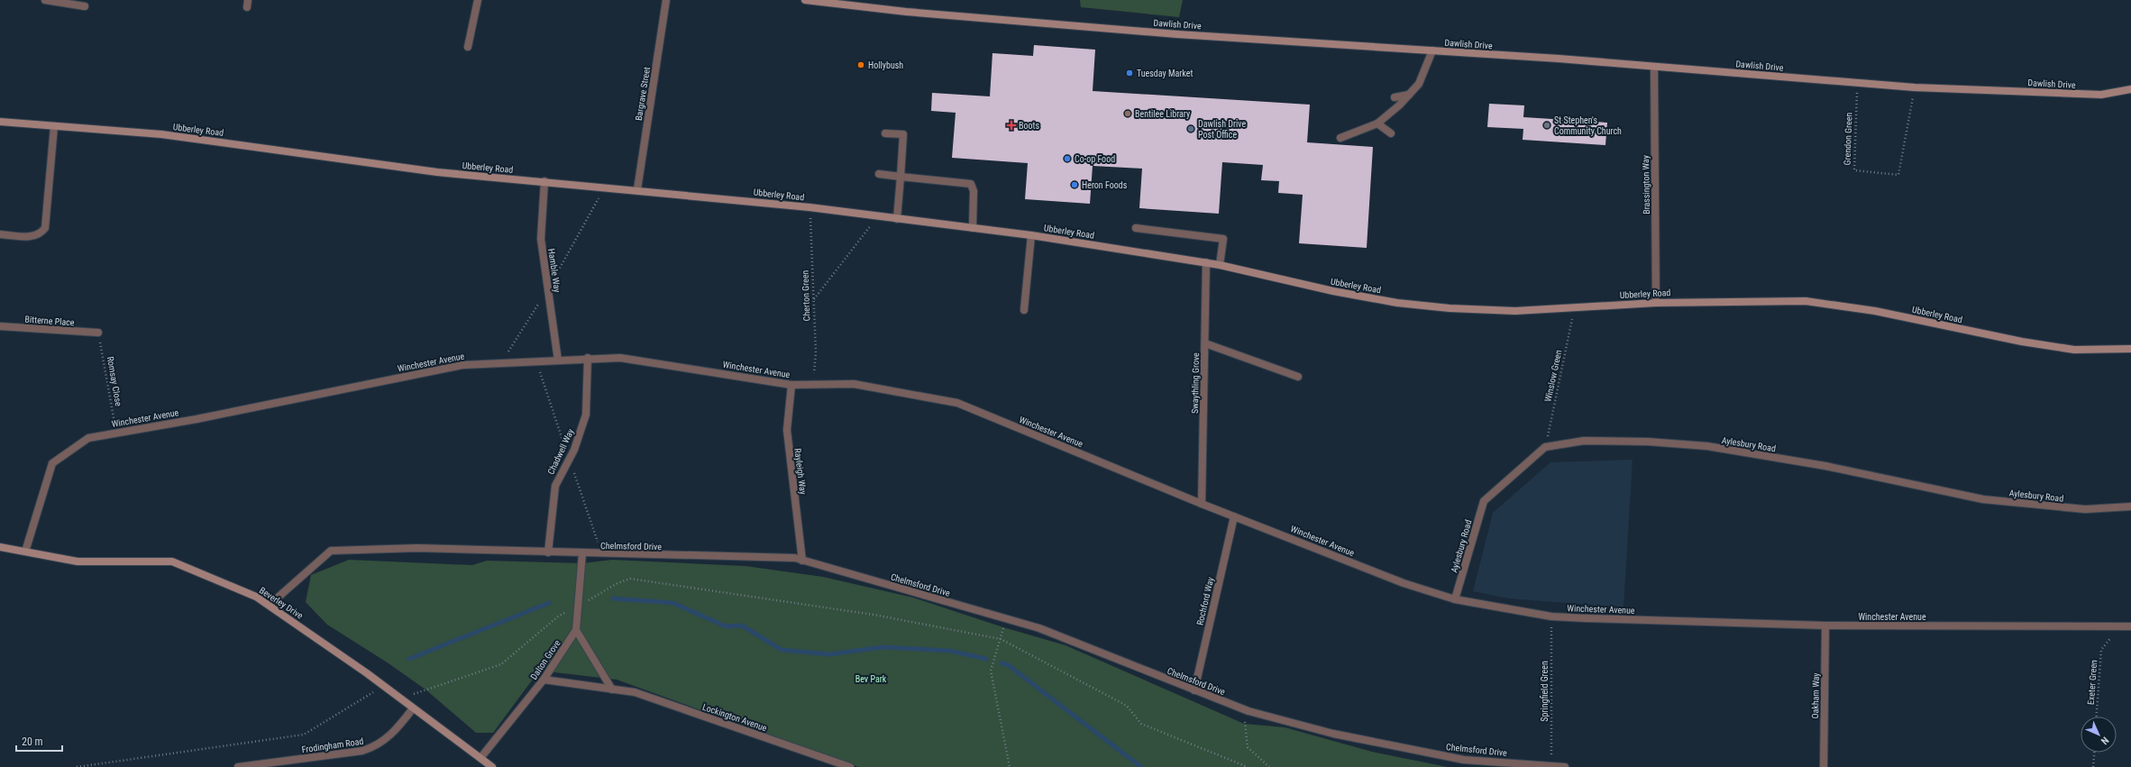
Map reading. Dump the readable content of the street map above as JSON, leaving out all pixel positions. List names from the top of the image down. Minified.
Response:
{"streets":{"street":["Dawlish Drive","Bargrave Street","Ubberley Road","Brassington Way","Hamble Way","Bitterne Place","Winchester Avenue","Swaythling Grove","Aylesbury Road","Chadwell Way","Rayleigh Way","Chelmsford Drive","Rochford Way","Beverley Drive","Dalton Grove","Oakham Way","Lockington Avenue","Frodingham Road"],"path":["Grendon Green","Cherton Green","Winslow Green","Romsay Close","Exeter Green","Springfield Green"]},"crossings":[["Dawlish Drive","Grendon Green"],["Dawlish Drive","Brassington Way"],["Bargrave Street","Ubberley Road"],["Ubberley Road","Brassington Way"],["Ubberley Road","Hamble Way"],["Ubberley Road","Cherton Green"],["Ubberley Road","Winslow Green"],["Ubberley Road","Swaythling Grove"],["Hamble Way","Winchester Avenue"],["Cherton Green","Winchester Avenue"],["Bitterne Place","Romsay Close"],["Winchester Avenue","Romsay Close"],["Winchester Avenue","Swaythling Grove"],["Winchester Avenue","Aylesbury Road"],["Winchester Avenue","Chadwell Way"],["Winchester Avenue","Rayleigh Way"],["Winchester Avenue","Rochford Way"],["Winchester Avenue","Beverley Drive"],["Winchester Avenue","Exeter Green"],["Winchester Avenue","Springfield Green"],["Winchester Avenue","Oakham Way"],["Winslow Green","Aylesbury Road"],["Chadwell Way","Chelmsford Drive"],["Rayleigh Way","Chelmsford Drive"],["Chelmsford Drive","Rochford Way"],["Chelmsford Drive","Beverley Drive"],["Chelmsford Drive","Dalton Grove"],["Chelmsford Drive","Springfield Green"],["Beverley Drive","Dalton Grove"],["Beverley Drive","Frodingham Road"],["Dalton Grove","Lockington Avenue"]],"parks":["Bev Park"],"places":{"other":["Hollybush","Tuesday Market","Bentilee Library","St Stephen's Community Church","Dawlish Drive Post Office","Co-op Food","Heron Foods"],"health":["Boots"]},"scale_bar":"20 m","north":"bottom right"}
